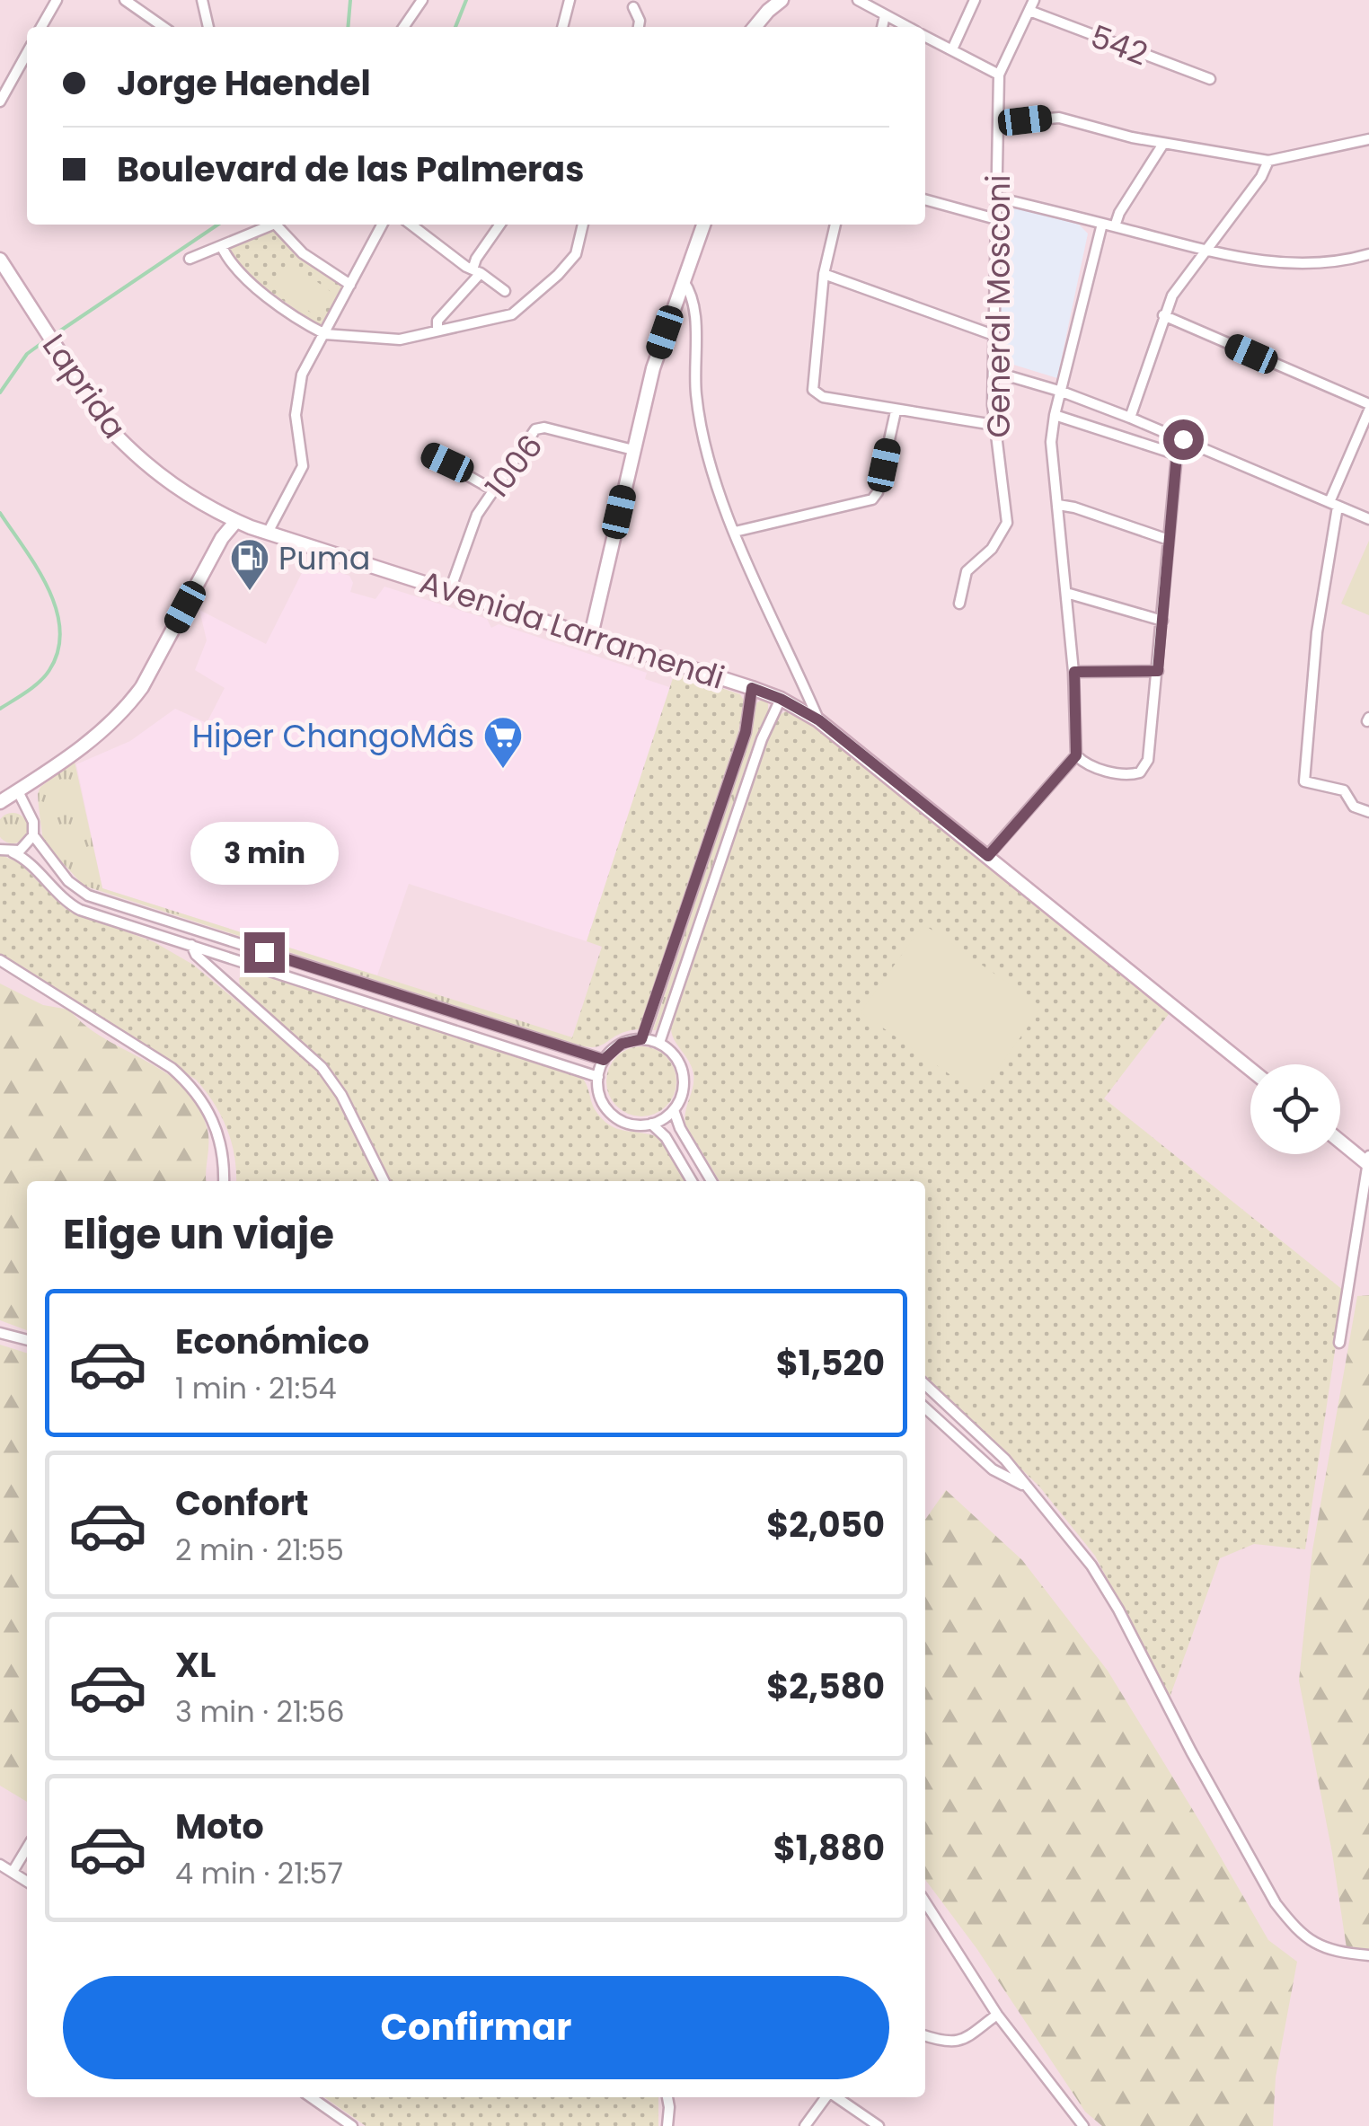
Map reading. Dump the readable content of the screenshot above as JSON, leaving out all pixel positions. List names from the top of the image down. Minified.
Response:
{"streets":{"main road":["Laprida","Avenida Larramendi"],"street":["542","General Mosconi","1006"]},"crossings":[["542","General Mosconi"],["Laprida","Avenida Larramendi"],["1006","Avenida Larramendi"]],"places":{"fuel station":["Puma"],"supermarket":["Hiper ChangoMâs"]},"page":{"banner":["Jorge Haendel","Boulevard de las Palmeras"],"bubble":"3 min","heading":"Elige un viaje","list":[{"name":"Económico","note":"1 min · 21:54","value":"$1,520"},{"name":"Confort","note":"2 min · 21:55","value":"$2,050"},{"name":"XL","note":"3 min · 21:56","value":"$2,580"},{"name":"Moto","note":"4 min · 21:57","value":"$1,880"}],"buttons":"Confirmar"}}
